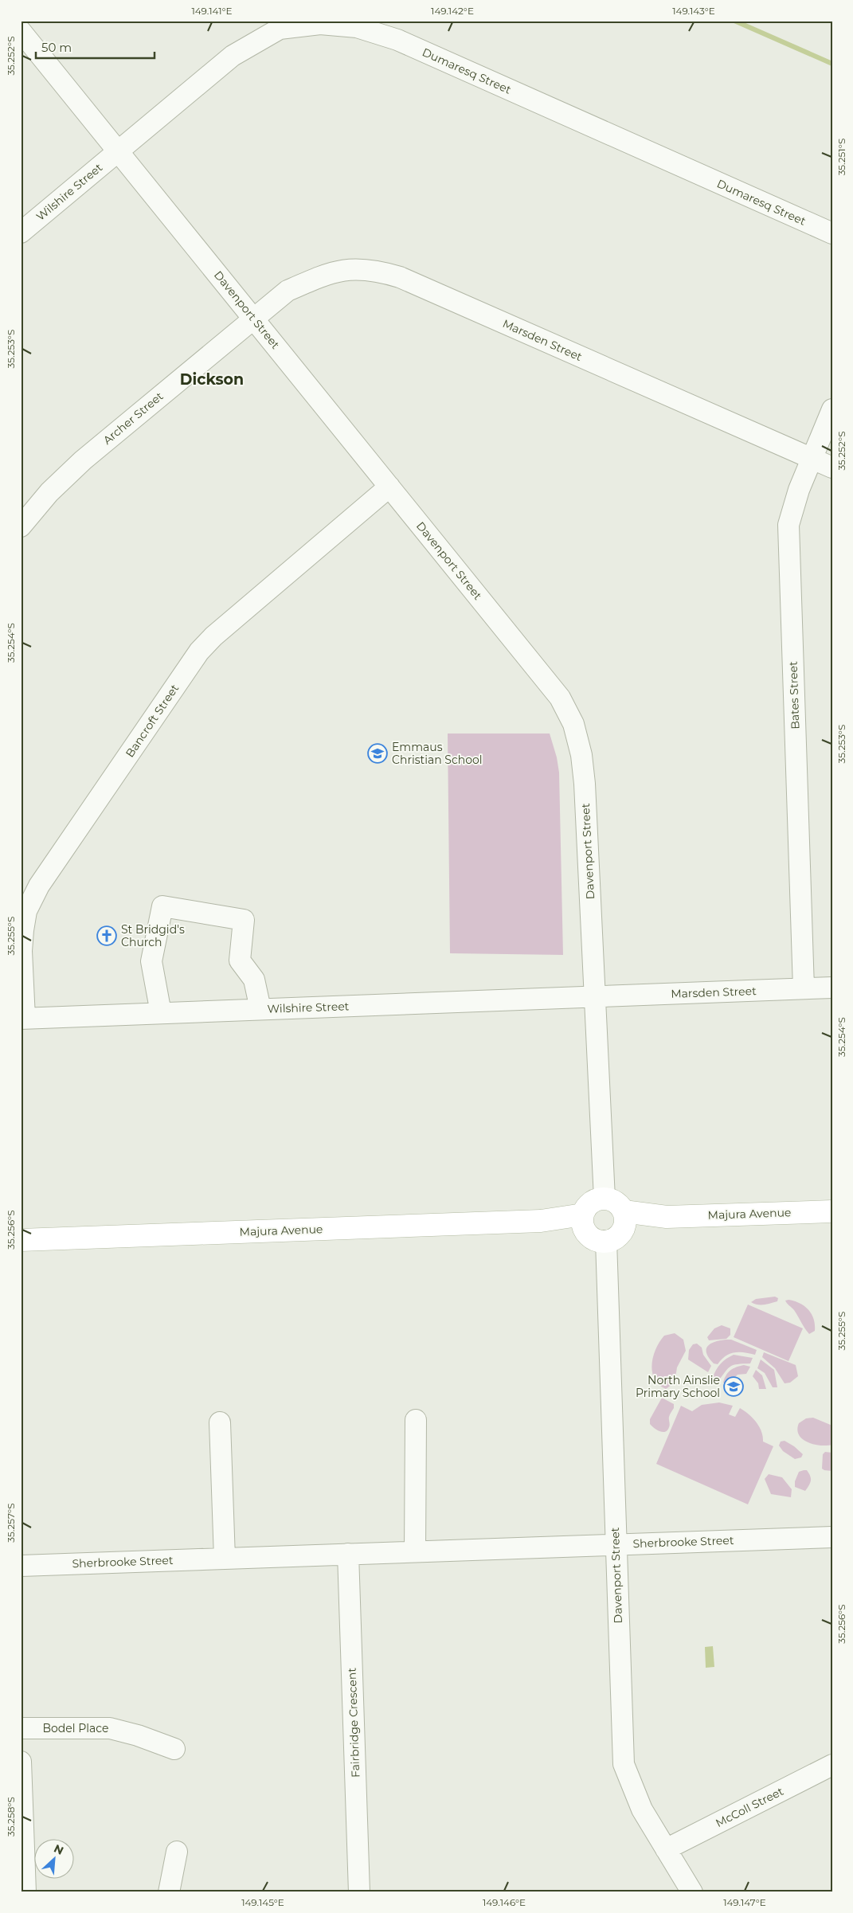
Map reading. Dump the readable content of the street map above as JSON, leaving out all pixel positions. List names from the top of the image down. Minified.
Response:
{"streets":{"main road":["Majura Avenue"],"street":["Dumaresq Street","Wilshire Street","Davenport Street","Marsden Street","Archer Street","Bates Street","Bancroft Street","Sherbrooke Street","Fairbridge Crescent","Bodel Place","McColl Street"]},"crossings":[["Dumaresq Street","Wilshire Street"],["Dumaresq Street","Davenport Street"],["Wilshire Street","Davenport Street"],["Wilshire Street","Marsden Street"],["Wilshire Street","Bancroft Street"],["Davenport Street","Marsden Street"],["Davenport Street","Archer Street"],["Davenport Street","Bancroft Street"],["Davenport Street","Majura Avenue"],["Davenport Street","Sherbrooke Street"],["Davenport Street","McColl Street"],["Marsden Street","Archer Street"],["Marsden Street","Bates Street"],["Sherbrooke Street","Fairbridge Crescent"]],"districts":["Dickson"],"places":{"school or university":["Emmaus Christian School","North Ainslie Primary School"],"church":["St Bridgid's Church"]},"scale_bar":"50 m","north":"top right","coordinates":["149.141°E","149.142°E","149.143°E","35.252°S","35.251°S","35.253°S","35.254°S","35.255°S","35.256°S","35.257°S","35.258°S","149.145°E","149.146°E","149.147°E"]}
